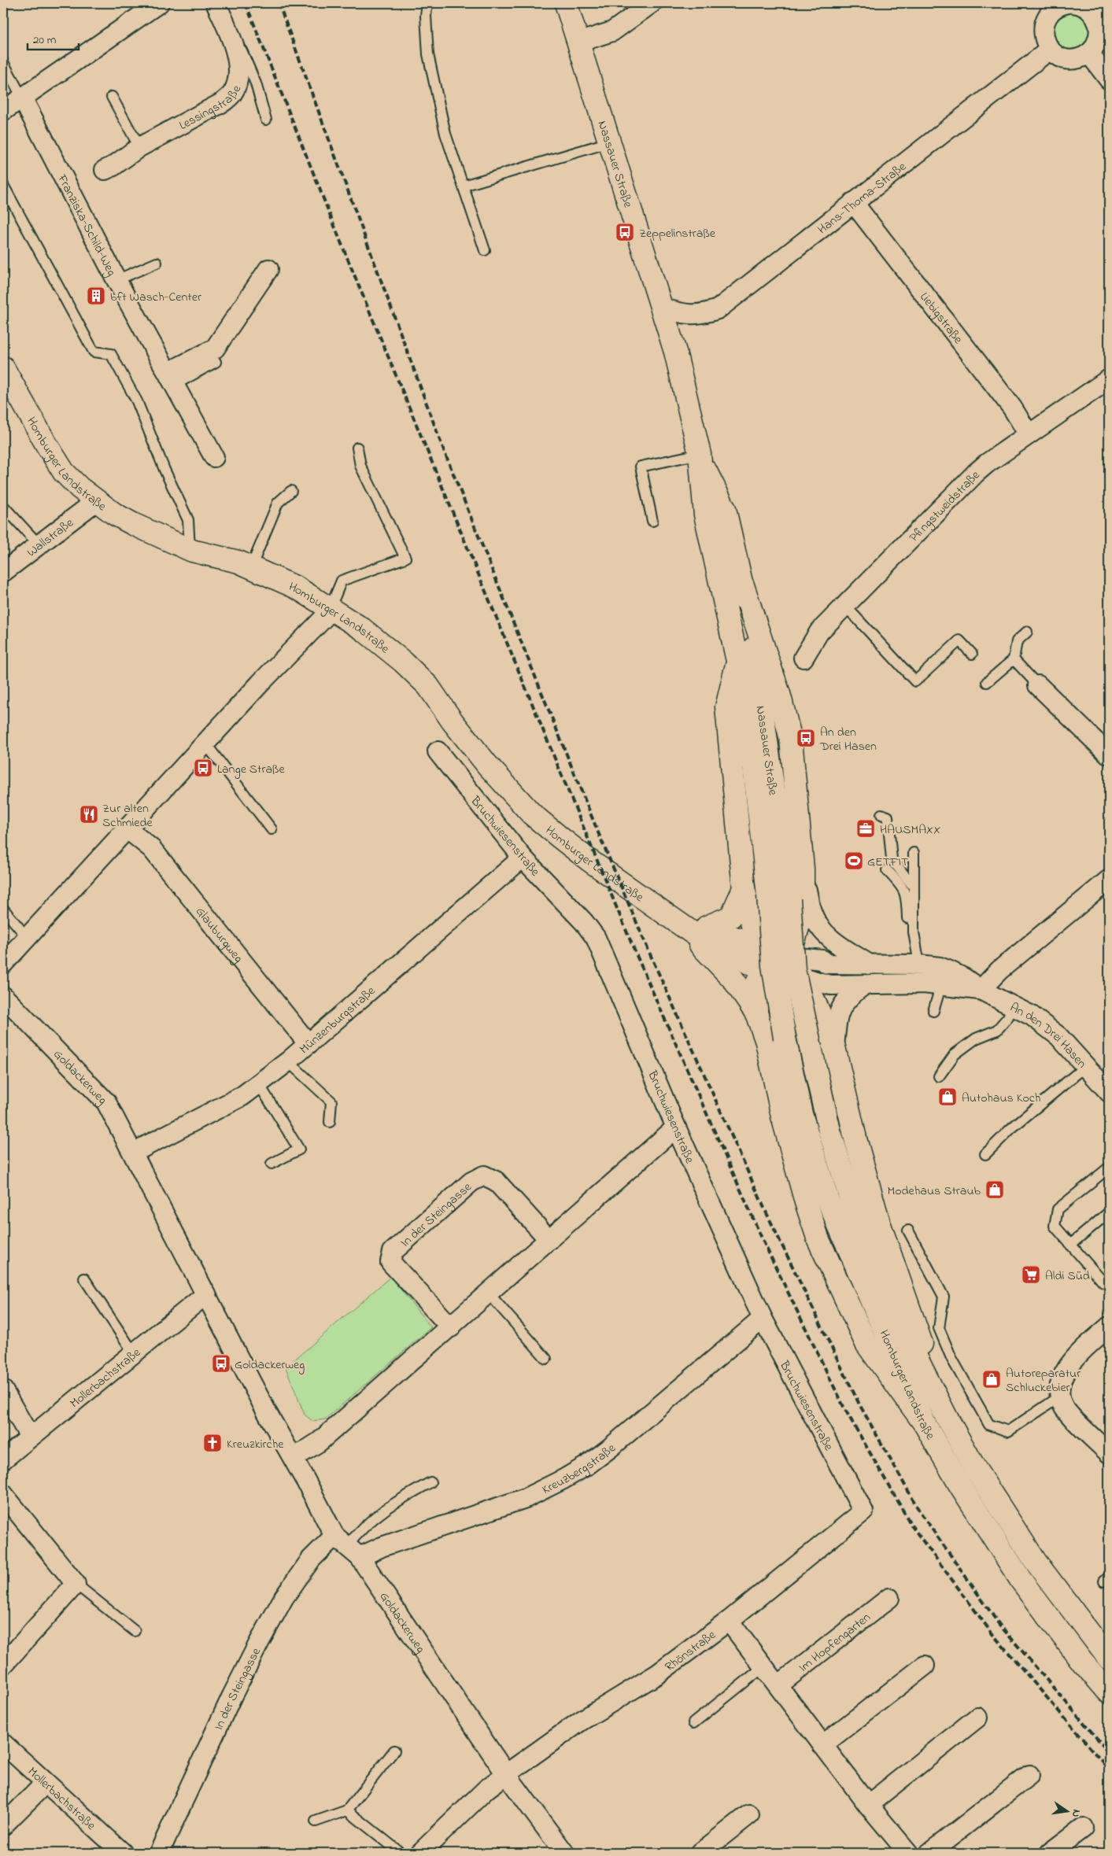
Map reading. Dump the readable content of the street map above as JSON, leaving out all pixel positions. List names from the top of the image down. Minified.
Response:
{"streets":{"main road":["Nassauer Straße","Homburger Landstraße"],"street":["Lessingstraße","Hans-Thoma-Straße","Franziska-Schild-Weg","Liebigstraße","Pfingstweidstraße","Wallstraße","Bruchwiesenstraße","Glauburgweg","Münzenburgstraße","An den Drei Hasen","Goldackerweg","In der Steingasse","Mollerbachstraße","Kreuzbergstraße","Im Hopfengarten","Rhönstraße"]},"crossings":[["Nassauer Straße","Hans-Thoma-Straße"],["Nassauer Straße","Homburger Landstraße"],["Hans-Thoma-Straße","Liebigstraße"],["Liebigstraße","Pfingstweidstraße"],["Homburger Landstraße","Wallstraße"],["Homburger Landstraße","An den Drei Hasen"],["Bruchwiesenstraße","Münzenburgstraße"],["Bruchwiesenstraße","Kreuzbergstraße"],["Bruchwiesenstraße","Rhönstraße"],["Glauburgweg","Münzenburgstraße"],["Münzenburgstraße","Goldackerweg"],["Goldackerweg","In der Steingasse"],["Goldackerweg","Mollerbachstraße"],["Goldackerweg","Kreuzbergstraße"],["Goldackerweg","Rhönstraße"],["In der Steingasse","Kreuzbergstraße"]],"places":{"bus stop":["Zeppelinstraße","An den Drei Hasen","Lange Straße","Goldackerweg"],"building":["bft Wasch-Center"],"restaurant":["Zur alten Schmiede"],"office":["HAUSMAXX"],"sports":["GETFIT"],"shop":["Autohaus Koch","Modehaus Straub","Autoreparatur Schluckebier"],"supermarket":["Aldi Süd"],"church":["Kreuzkirche"]},"scale_bar":"20 m","north":"right"}
